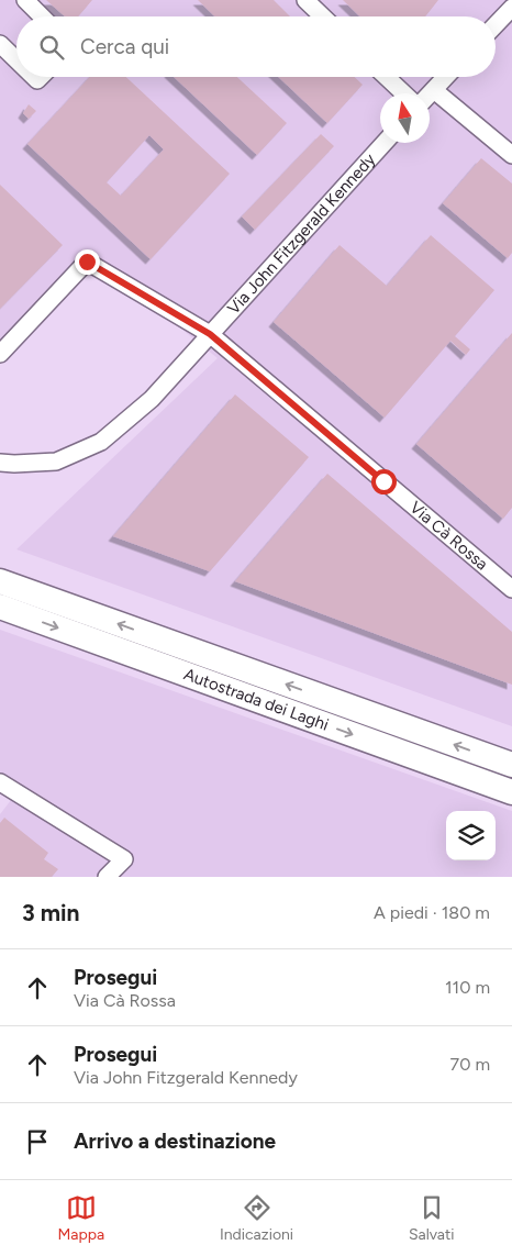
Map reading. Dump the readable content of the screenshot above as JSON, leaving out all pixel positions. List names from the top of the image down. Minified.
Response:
{"streets":{"highway":["Autostrada dei Laghi"],"street":["Via John Fitzgerald Kennedy","Via Cà Rossa"]},"crossings":[["Via John Fitzgerald Kennedy","Via Cà Rossa"]],"north":"top","page":{"search":"Cerca qui","heading":["3 min","A piedi · 180 m"],"list":[["Prosegui","Via Cà Rossa","110 m"],["Prosegui","Via John Fitzgerald Kennedy","70 m"],"Arrivo a destinazione"],"nav":["Mappa","Indicazioni","Salvati"]}}
